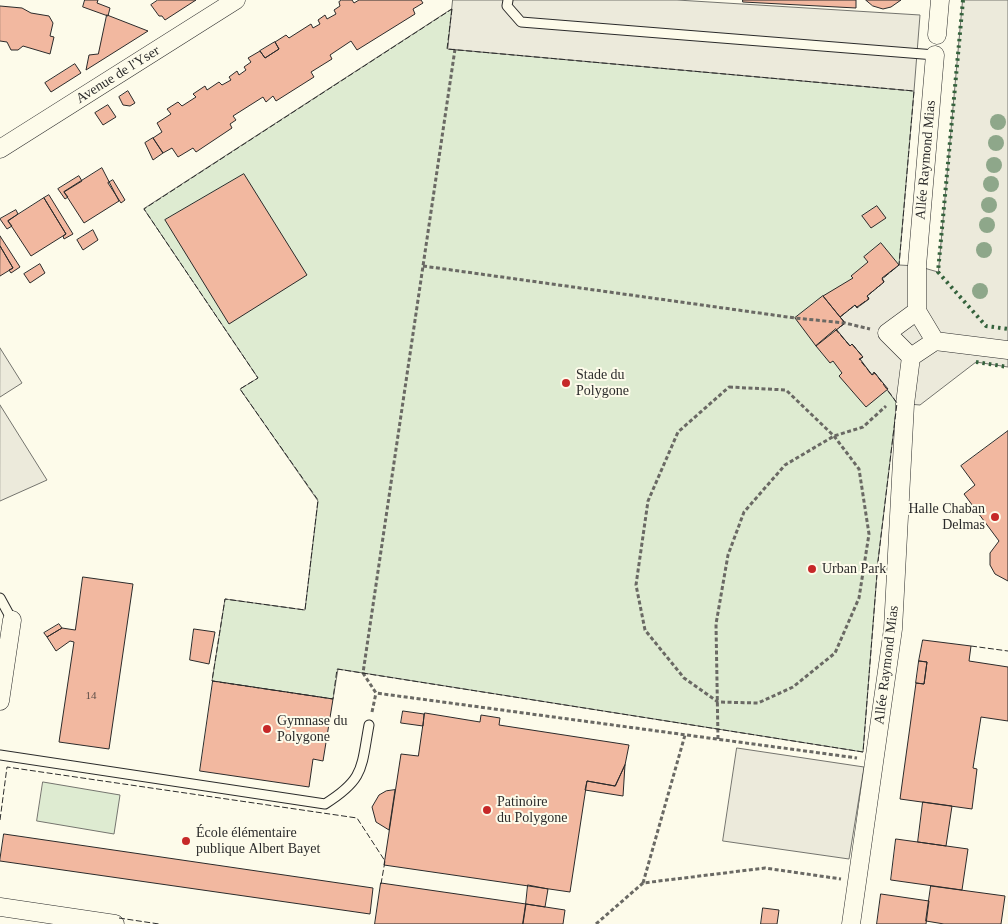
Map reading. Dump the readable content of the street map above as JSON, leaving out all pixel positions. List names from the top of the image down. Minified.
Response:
{"streets":{"street":["Avenue de l'Yser","Allée Raymond Mias"]},"places":["Stade du Polygone","Halle Chaban Delmas","Urban Park","Gymnase du Polygone","Patinoire du Polygone","École élémentaire publique Albert Bayet"],"house_numbers":["14"]}
